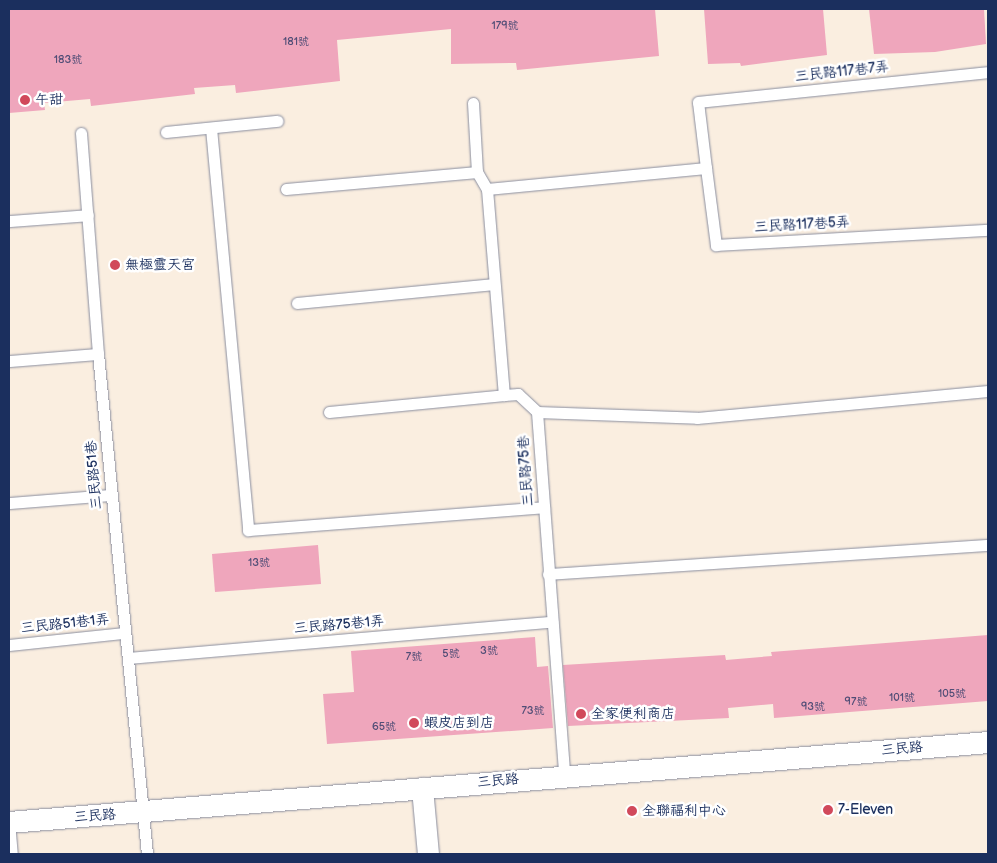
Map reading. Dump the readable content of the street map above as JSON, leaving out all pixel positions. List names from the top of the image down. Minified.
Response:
{"streets":{"street":["三民路"],"lane":["三民路117巷7弄","三民路117巷5弄","三民路75巷","三民路51巷","三民路51巷1弄","三民路75巷1弄"]},"crossings":[["三民路117巷7弄","三民路117巷5弄"],["三民路75巷","三民路75巷1弄"],["三民路75巷","三民路"],["三民路51巷","三民路51巷1弄"],["三民路51巷","三民路75巷1弄"],["三民路51巷","三民路"]],"places":["午甜","無極靈天宮","全家便利商店","蝦皮店到店","7-Eleven","全聯福利中心"],"house_numbers":["179號","181號","183號","13號","3號","5號","7號","105號","101號","97號","93號","73號","65號"]}
